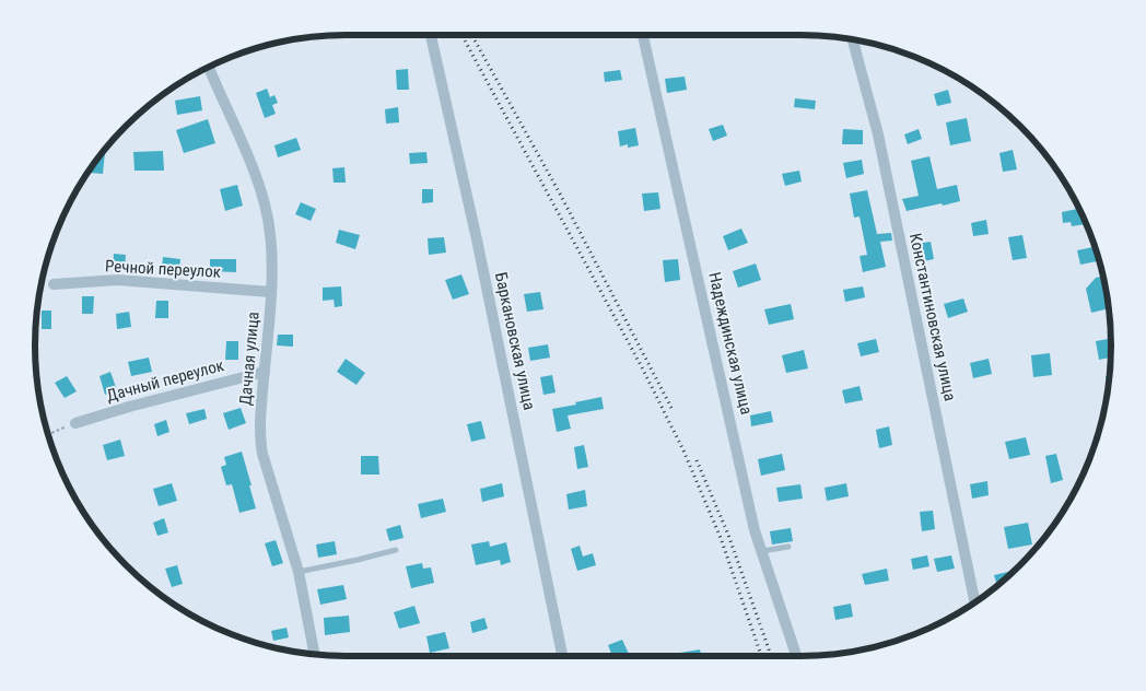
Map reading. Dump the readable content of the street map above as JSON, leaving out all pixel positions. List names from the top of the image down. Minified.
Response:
{"streets":{"street":["Речной переулок","Константиновская улица","Баркановская улица","Надеждинская улица","Дачная улица","Дачный переулок"]},"crossings":[["Речной переулок","Дачная улица"],["Дачная улица","Дачный переулок"]]}
